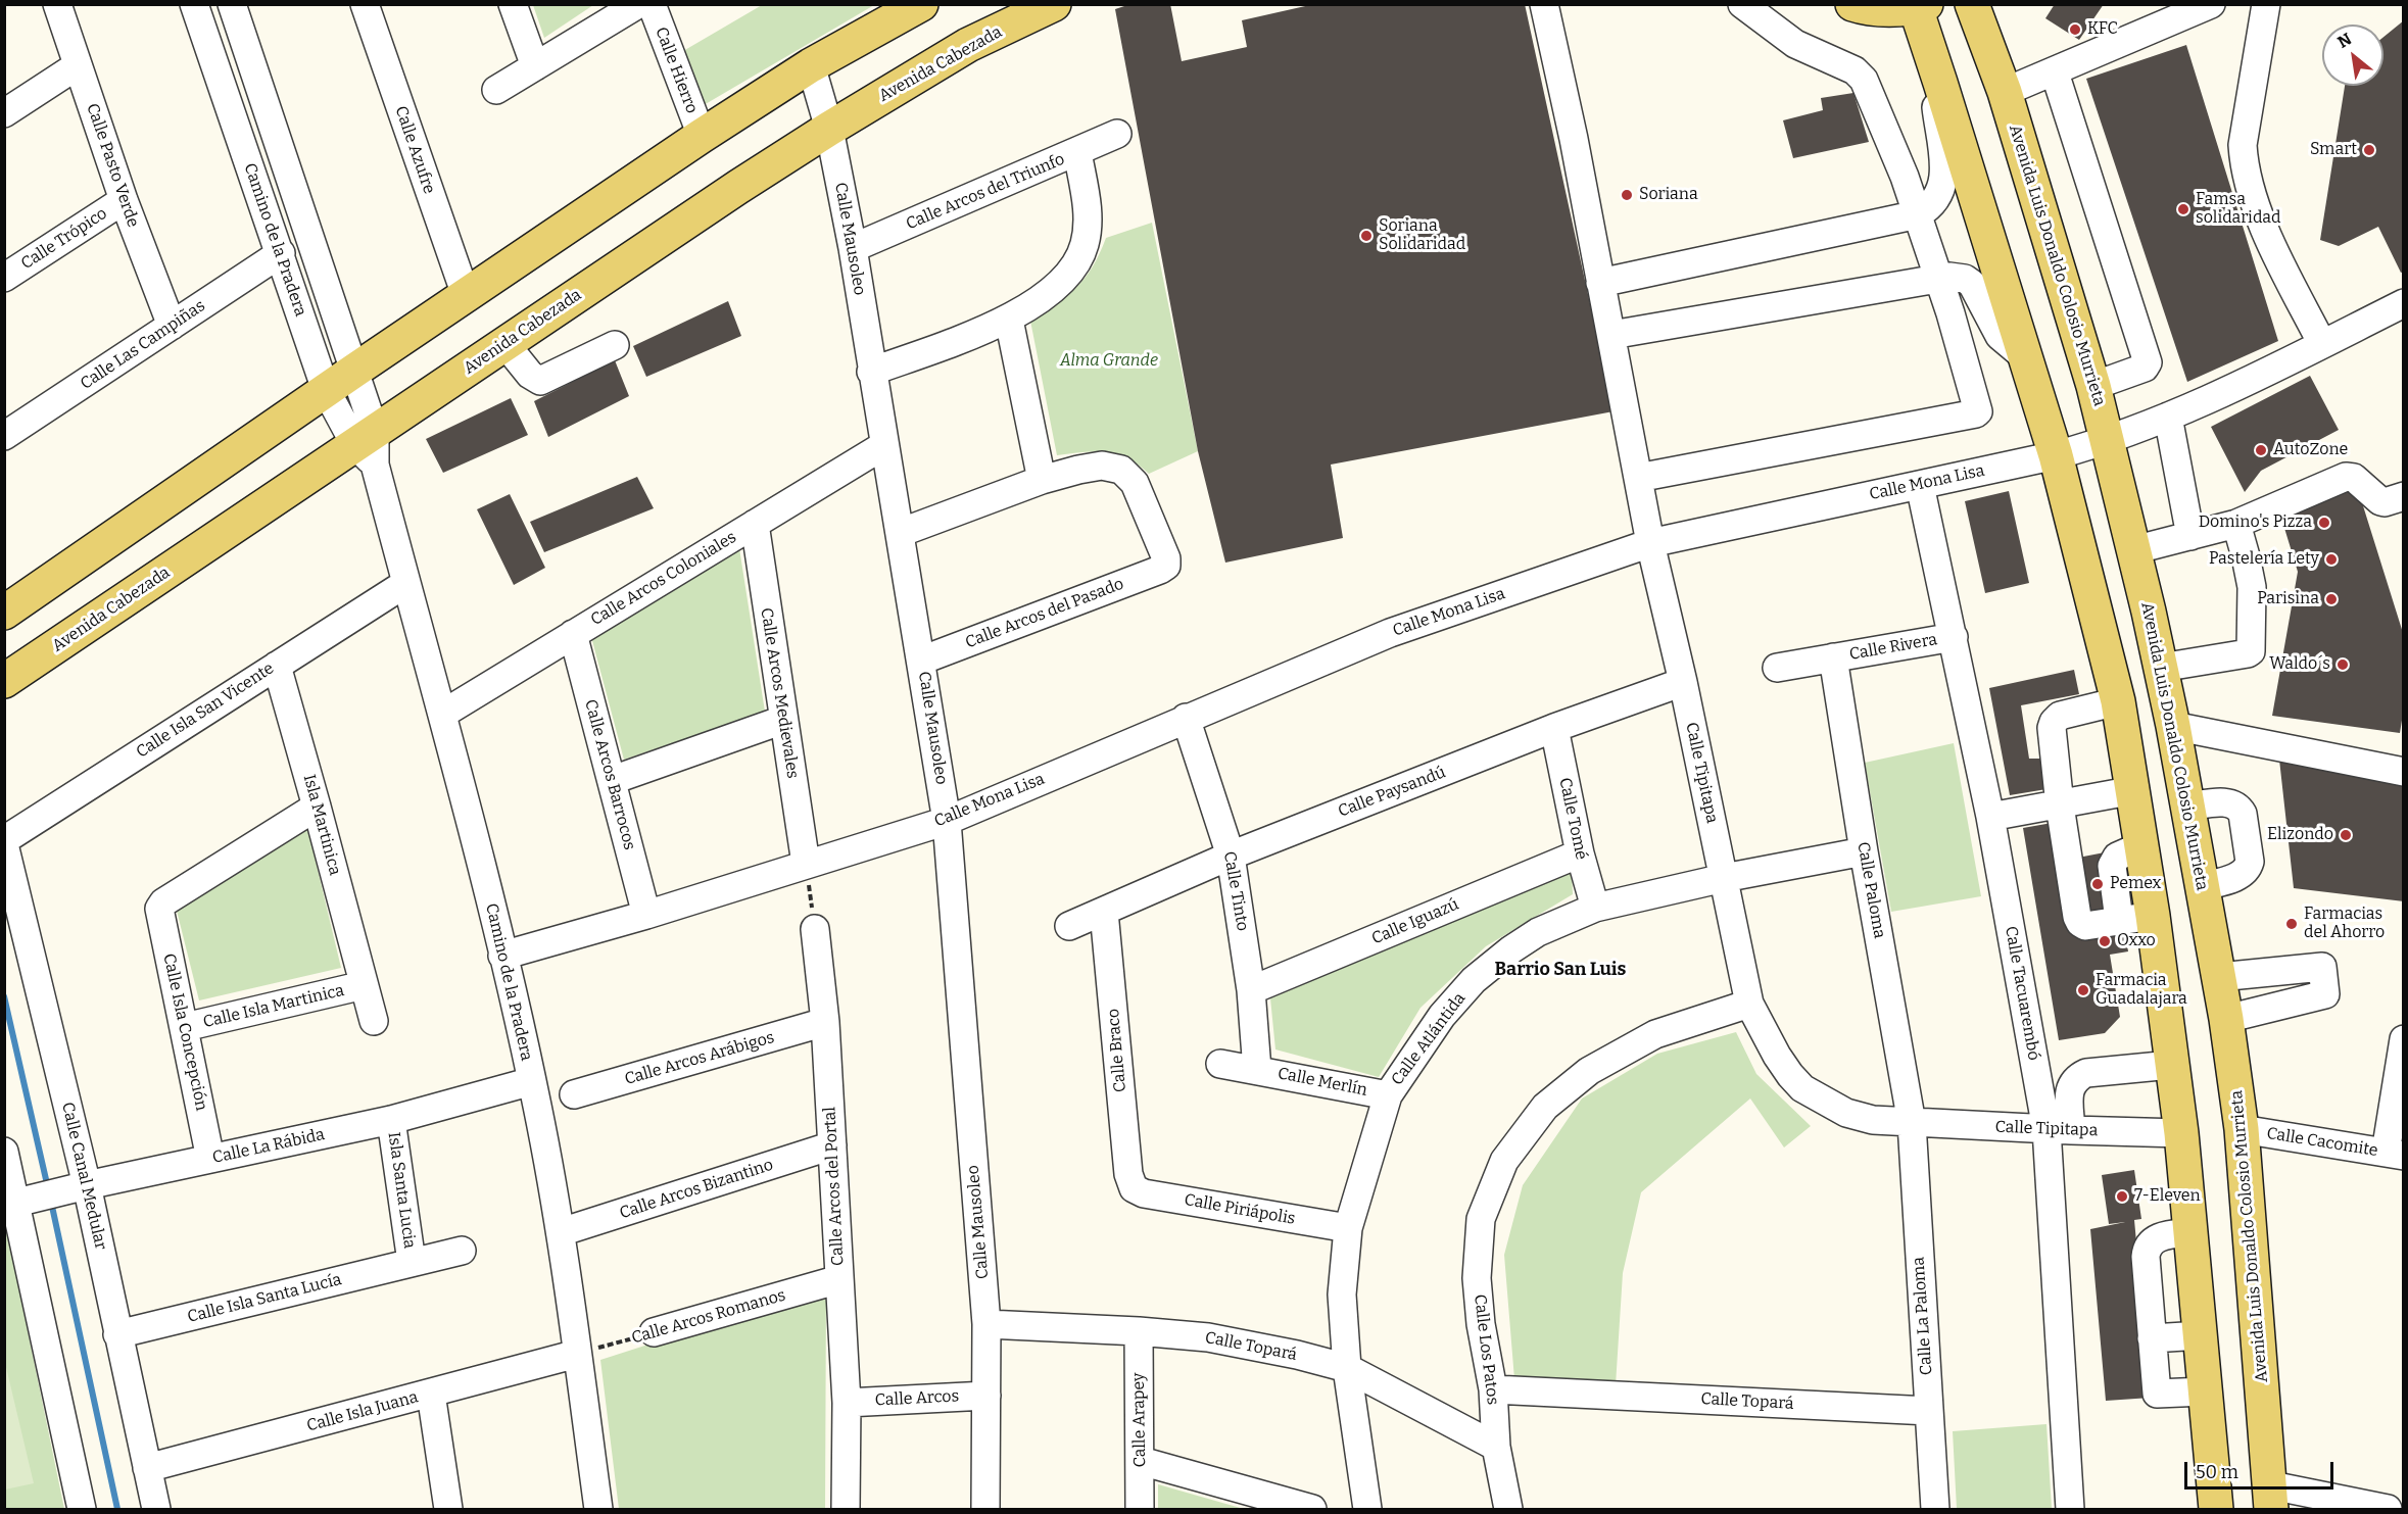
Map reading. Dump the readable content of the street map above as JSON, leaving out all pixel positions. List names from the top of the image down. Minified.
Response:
{"streets":{"main road":["Avenida Cabezada","Avenida Luis Donaldo Colosio Murrieta"],"street":["Calle Hierro","Calle Azufre","Calle Pasto Verde","Calle Arcos del Triunfo","Calle Trópico","Calle Mausoleo","Camino de la Pradera","Calle Las Campiñas","Calle Mona Lisa","Calle Arcos Coloniales","Calle Arcos del Pasado","Calle Rivera","Calle Arcos Medievales","Calle Isla San Vicente","Calle Tipitapa","Calle Arcos Barrocos","Calle Paysandú","Calle Tomé","Isla Martinica","Calle Paloma","Calle Tinto","Calle Iguazú","Calle Tacuarembó","Calle Isla Martinica","Calle Isla Concepción","Calle Atlántida","Calle Braco","Calle Arcos Arábigos","Calle Merlín","Calle Cacomite","Calle La Rábida","Calle Canal Medular","Calle Arcos del Portal","Calle Arcos Bizantino","Isla Santa Lucia","Calle Piriápolis","Calle Isla Santa Lucía","Calle La Paloma","Calle Arcos Romanos","Calle Topará","Calle Los Patos","Calle Arcos","Calle Isla Juana","Calle Arapey"]},"crossings":[["Avenida Cabezada","Calle Mausoleo"],["Avenida Cabezada","Camino de la Pradera"],["Calle Pasto Verde","Calle Trópico"],["Calle Pasto Verde","Calle Las Campiñas"],["Calle Arcos del Triunfo","Calle Mausoleo"],["Calle Mausoleo","Calle Mona Lisa"],["Calle Mausoleo","Calle Arcos Coloniales"],["Calle Mausoleo","Calle Arcos del Pasado"],["Calle Mausoleo","Calle Topará"],["Calle Mausoleo","Calle Arcos"],["Camino de la Pradera","Calle Las Campiñas"],["Camino de la Pradera","Calle Mona Lisa"],["Camino de la Pradera","Calle Arcos Coloniales"],["Camino de la Pradera","Calle Isla San Vicente"],["Camino de la Pradera","Calle La Rábida"],["Camino de la Pradera","Calle Arcos Bizantino"],["Camino de la Pradera","Calle Arcos Romanos"],["Camino de la Pradera","Calle Isla Juana"],["Avenida Luis Donaldo Colosio Murrieta","Calle Mona Lisa"],["Avenida Luis Donaldo Colosio Murrieta","Calle Cacomite"],["Calle Mona Lisa","Calle Arcos Medievales"],["Calle Mona Lisa","Calle Tipitapa"],["Calle Mona Lisa","Calle Arcos Barrocos"],["Calle Mona Lisa","Calle Tinto"],["Calle Mona Lisa","Calle Tacuarembó"],["Calle Arcos Coloniales","Calle Arcos Medievales"],["Calle Arcos Coloniales","Calle Arcos Barrocos"],["Calle Rivera","Calle Paloma"],["Calle Rivera","Calle Tacuarembó"],["Calle Isla San Vicente","Isla Martinica"],["Calle Tipitapa","Calle Paysandú"],["Calle Tipitapa","Calle Paloma"],["Calle Tipitapa","Calle Tacuarembó"],["Calle Tipitapa","Calle Atlántida"],["Calle Tipitapa","Calle La Paloma"],["Calle Tipitapa","Calle Los Patos"],["Calle Paysandú","Calle Tomé"],["Calle Paysandú","Calle Tinto"],["Calle Paysandú","Calle Braco"],["Calle Tomé","Calle Iguazú"],["Calle Tomé","Calle Atlántida"],["Isla Martinica","Calle Isla Martinica"],["Isla Martinica","Calle Isla Concepción"],["Calle Paloma","Calle Atlántida"],["Calle Paloma","Calle La Paloma"],["Calle Tinto","Calle Iguazú"],["Calle Tinto","Calle Merlín"],["Calle Isla Martinica","Calle Isla Concepción"],["Calle Isla Concepción","Calle La Rábida"],["Calle Atlántida","Calle Merlín"],["Calle Atlántida","Calle Piriápolis"],["Calle Atlántida","Calle Topará"],["Calle Braco","Calle Piriápolis"],["Calle Arcos Arábigos","Calle Arcos del Portal"],["Calle La Rábida","Calle Canal Medular"],["Calle La Rábida","Isla Santa Lucia"],["Calle Canal Medular","Calle Isla Santa Lucía"],["Calle Canal Medular","Calle Isla Juana"],["Calle Arcos del Portal","Calle Arcos Bizantino"],["Calle Arcos del Portal","Calle Arcos Romanos"],["Calle Arcos del Portal","Calle Arcos"],["Isla Santa Lucia","Calle Isla Santa Lucía"],["Calle La Paloma","Calle Topará"],["Calle Arcos Romanos","Calle Isla Juana"],["Calle Topará","Calle Los Patos"],["Calle Topará","Calle Arapey"]],"districts":["Barrio San Luis"],"parks":["Alma Grande"],"places":["KFC","Smart","Soriana","Famsa solidaridad","Soriana Solidaridad","AutoZone","Domino's Pizza","Pastelería Lety","Parisina","Waldo´s","Elizondo","Pemex","Farmacias del Ahorro","Oxxo","Farmacia Guadalajara","7-Eleven"],"scale_bar":"50 m","north":"top left"}
